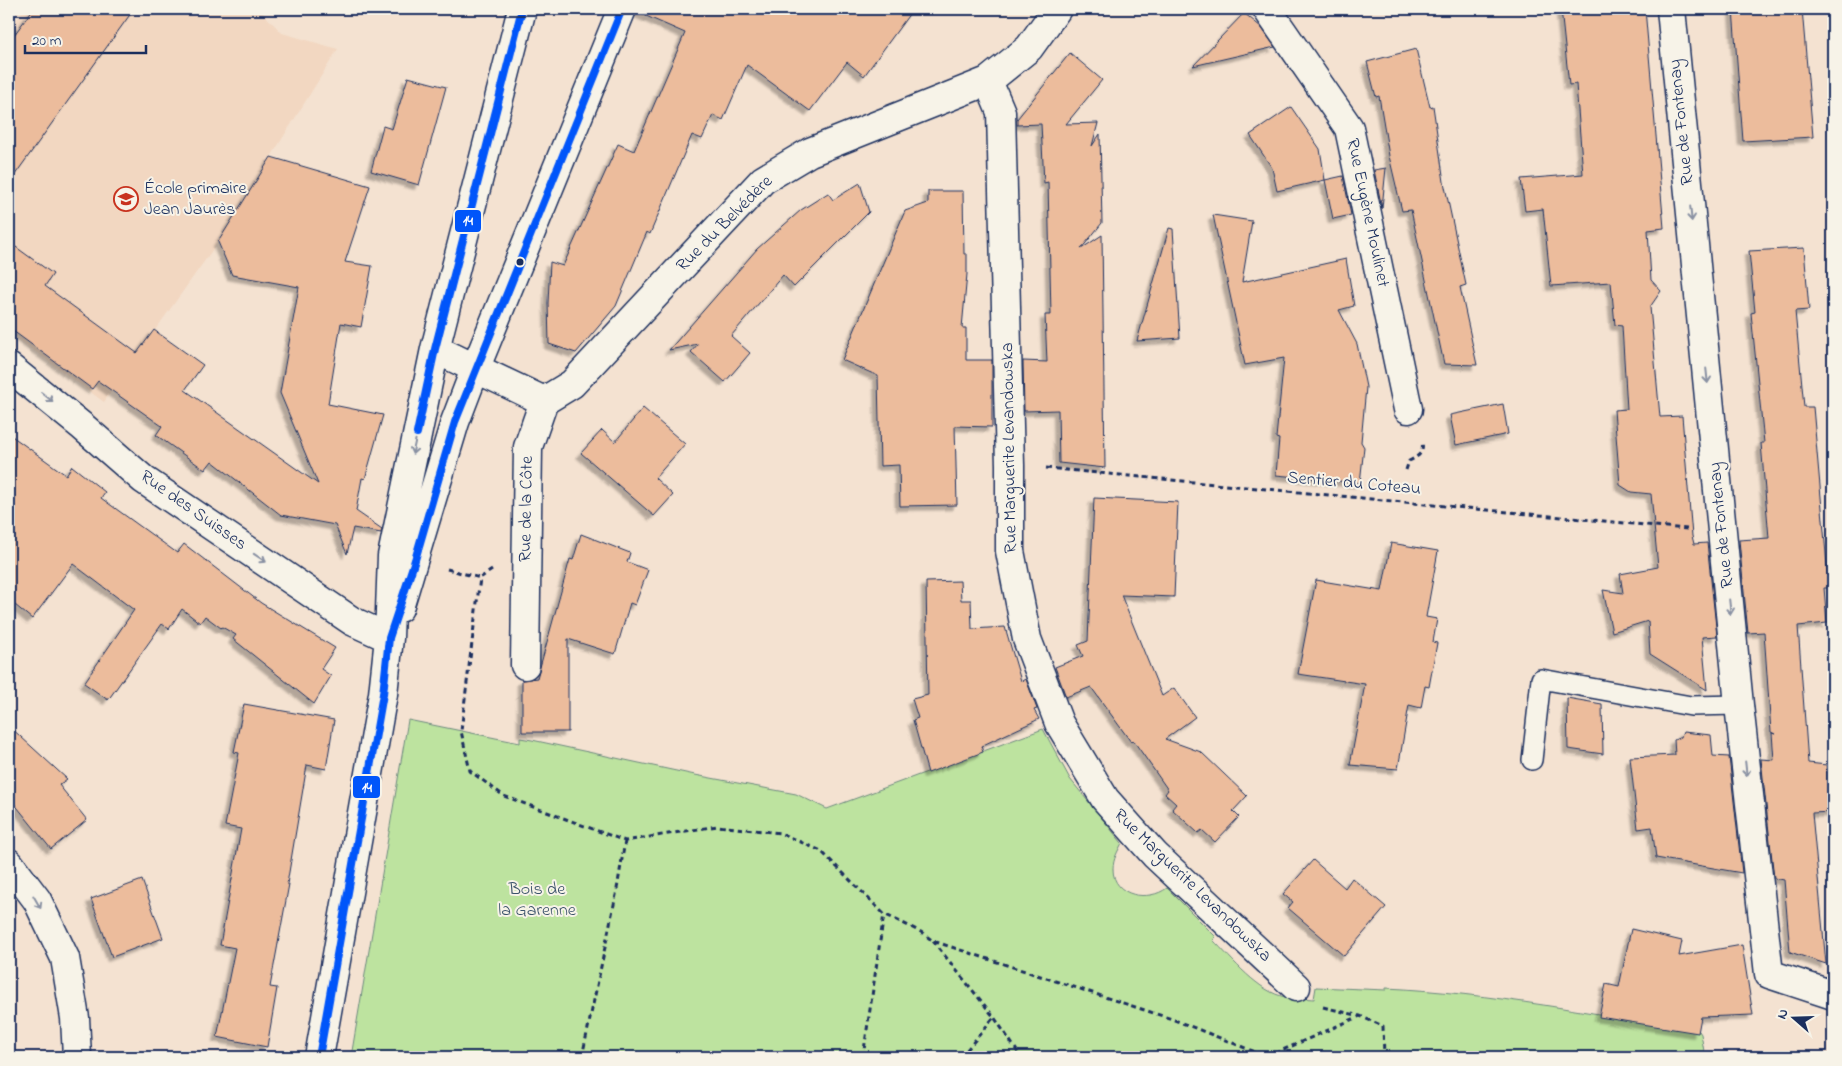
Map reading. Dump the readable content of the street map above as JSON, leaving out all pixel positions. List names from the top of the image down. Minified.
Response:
{"streets":{"street":["Rue de Fontenay","Rue Eugène Moulinet","Rue du Belvédère","Rue Marguerite Levandowska","Rue de la Côte","Rue des Suisses"],"path":["Sentier du Coteau"]},"crossings":[["Rue du Belvédère","Rue Marguerite Levandowska"],["Rue du Belvédère","Rue de la Côte"],["Rue Marguerite Levandowska","Sentier du Coteau"]],"one_way":["Rue de Fontenay","Rue des Suisses"],"parks":["Bois de la Garenne"],"places":{"school or university":["École primaire Jean Jaurès"]},"lines":["transit line 14"],"scale_bar":"20 m","north":"left"}
